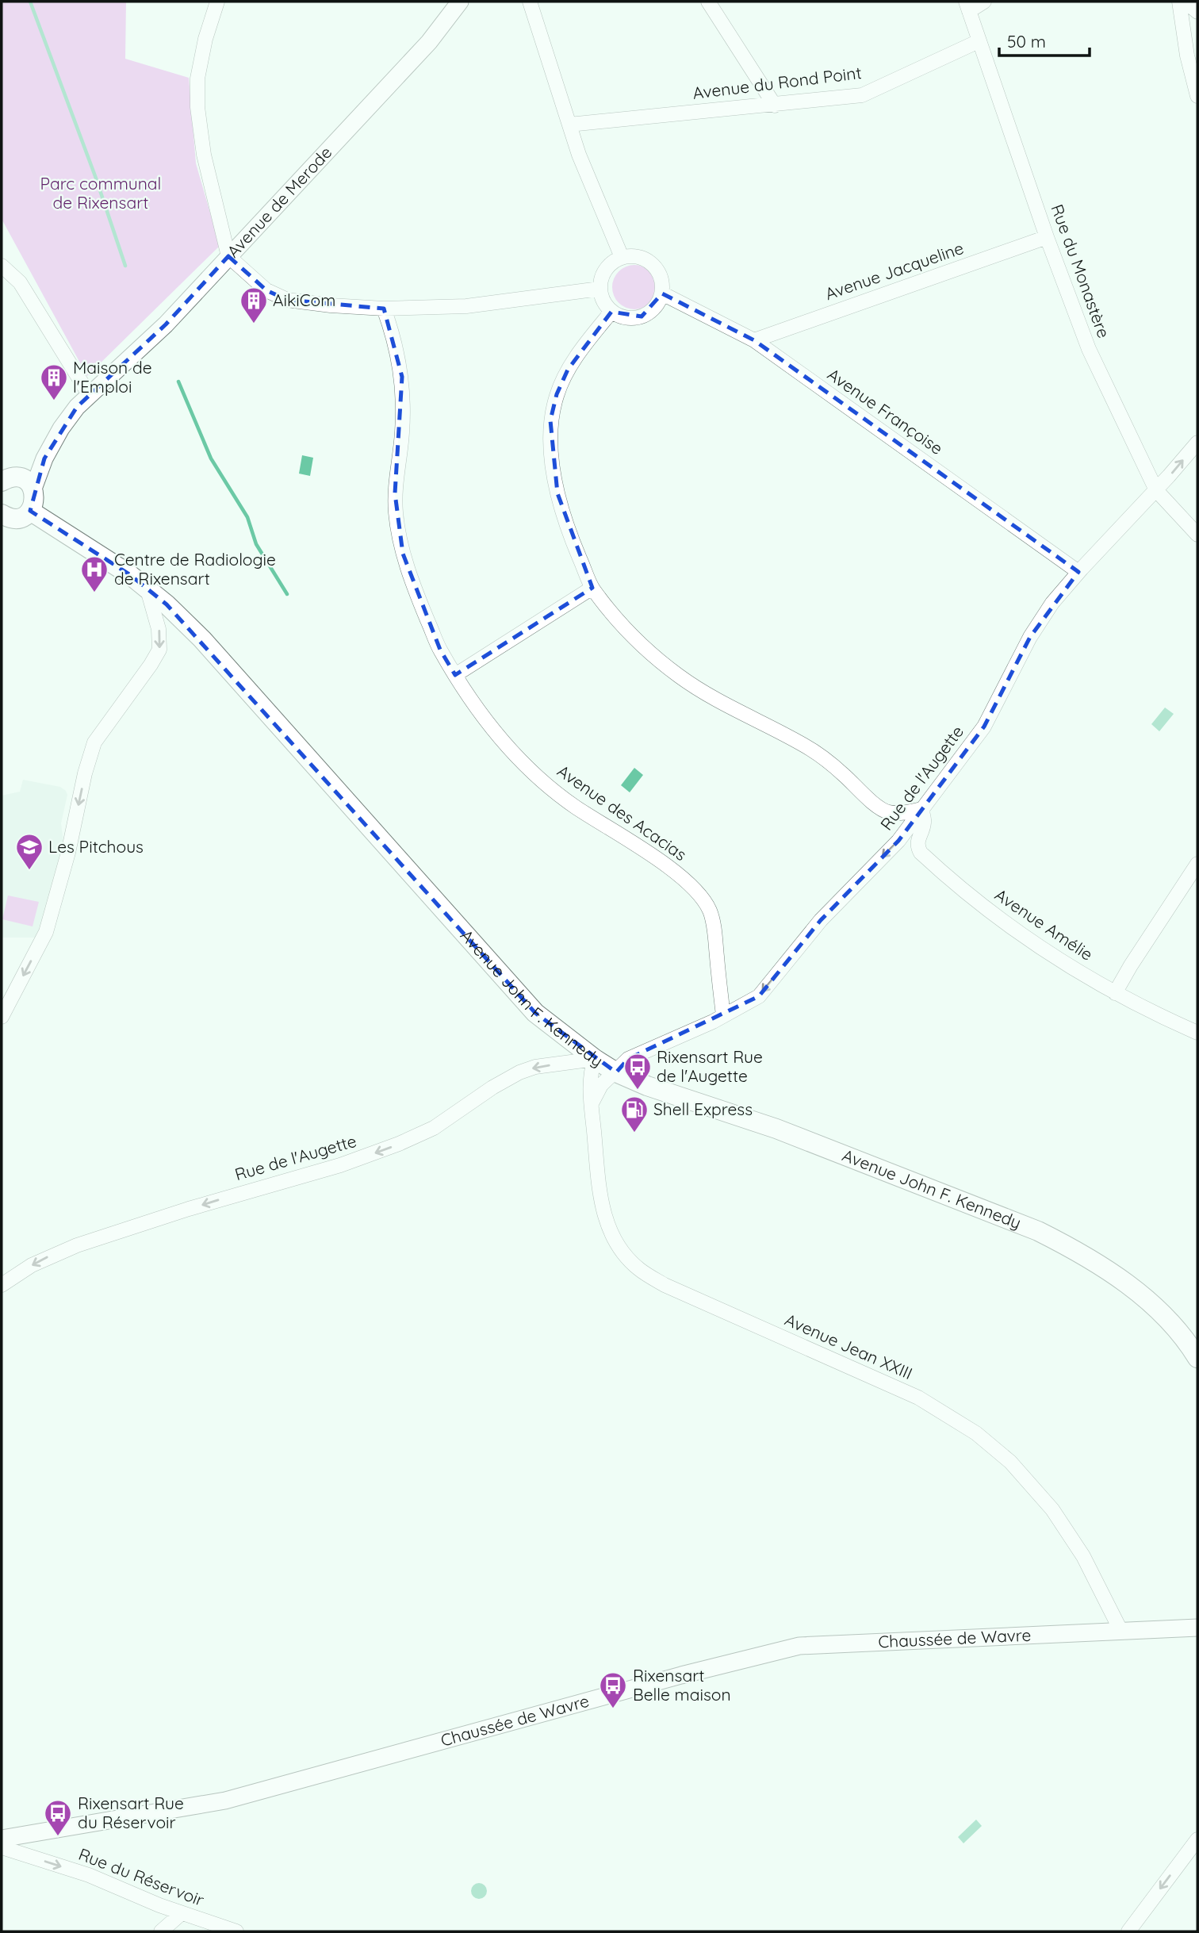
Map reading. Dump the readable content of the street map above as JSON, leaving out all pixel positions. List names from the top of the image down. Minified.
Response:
{"streets":{"main road":["Avenue John F. Kennedy"],"street":["Avenue du Rond Point","Avenue de Merode","Avenue Jacqueline","Rue du Monastère","Avenue Françoise","Rue de l'Augette","Avenue des Acacias","Avenue Amélie","Avenue Jean XXIII","Chaussée de Wavre","Rue du Réservoir"]},"crossings":[["Avenue du Rond Point","Rue du Monastère"],["Avenue Jacqueline","Rue du Monastère"],["Avenue Jacqueline","Avenue Françoise"],["Rue du Monastère","Rue de l'Augette"],["Avenue Françoise","Rue de l'Augette"],["Rue de l'Augette","Avenue des Acacias"],["Rue de l'Augette","Avenue Amélie"],["Rue de l'Augette","Avenue John F. Kennedy"],["Rue de l'Augette","Avenue Jean XXIII"],["Avenue John F. Kennedy","Avenue Jean XXIII"],["Avenue Jean XXIII","Chaussée de Wavre"]],"one_way":["Rue de l'Augette","Rue du Réservoir"],"parks":["Parc communal de Rixensart"],"places":{"building":["AikiCom","Maison de l'Emploi"],"hospital":["Centre de Radiologie de Rixensart"],"school or university":["Les Pitchous"],"bus stop":["Rixensart Rue de l'Augette","Rixensart Belle maison","Rixensart Rue du Réservoir"],"fuel station":["Shell Express"]},"scale_bar":"50 m"}
